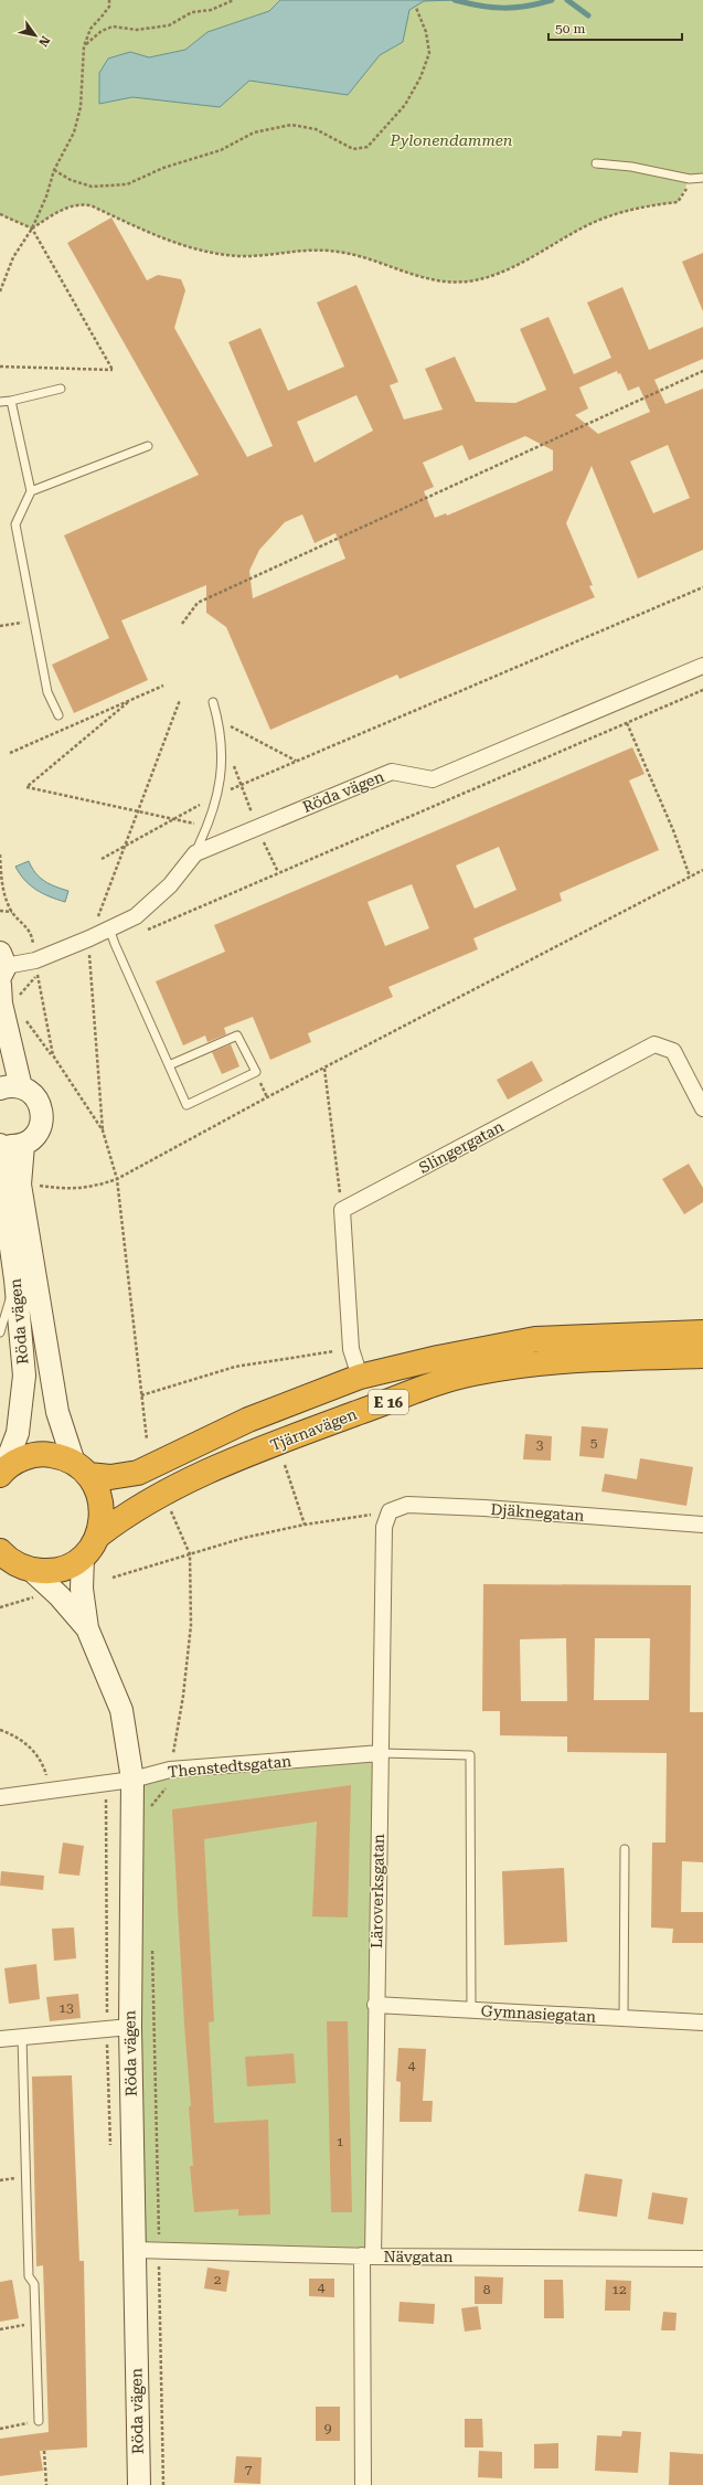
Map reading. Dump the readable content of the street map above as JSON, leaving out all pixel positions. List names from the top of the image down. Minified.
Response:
{"streets":{"highway":["E 16","Tjärnavägen"],"street":["Röda vägen","Slingergatan","Djäknegatan","Thenstedtsgatan","Läroverksgatan","Gymnasiegatan","Nävgatan"]},"crossings":[["Röda vägen","E 16"],["Röda vägen","Thenstedtsgatan"],["Röda vägen","Nävgatan"],["Djäknegatan","Läroverksgatan"],["Thenstedtsgatan","Läroverksgatan"],["Läroverksgatan","Gymnasiegatan"],["Läroverksgatan","Nävgatan"]],"parks":["Pylonendammen"],"house_numbers":["5","3","13","4","1","2","4","8","12","9","7"],"scale_bar":"50 m","north":"bottom right"}
